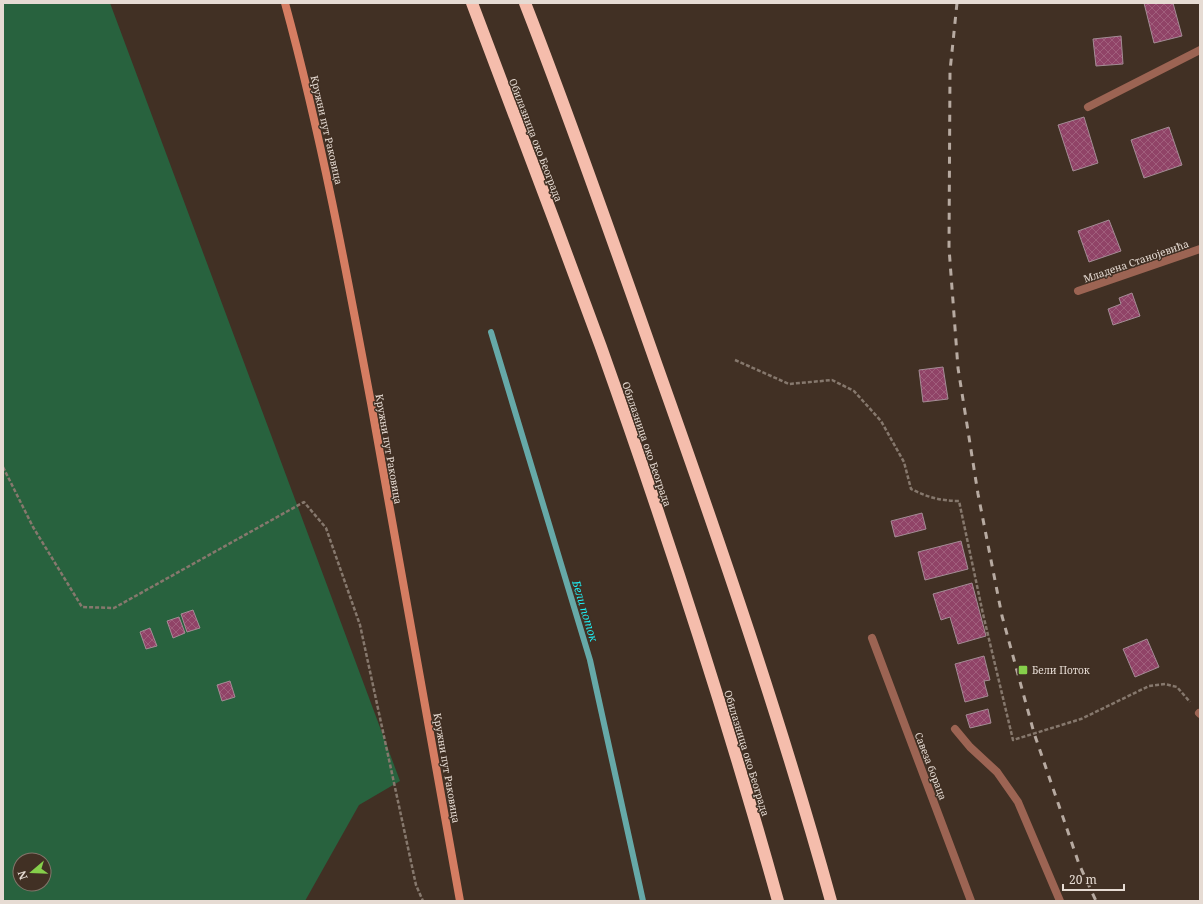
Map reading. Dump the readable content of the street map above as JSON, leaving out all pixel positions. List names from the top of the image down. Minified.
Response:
{"streets":{"highway":["Обилазница око Београда"],"main road":["Кружни пут Раковица"],"street":["Младена Станојевића","Савеза бораца"]},"water":["Бели поток"],"places":{"transit":["Бели Поток"]},"scale_bar":"20 m","north":"left"}
